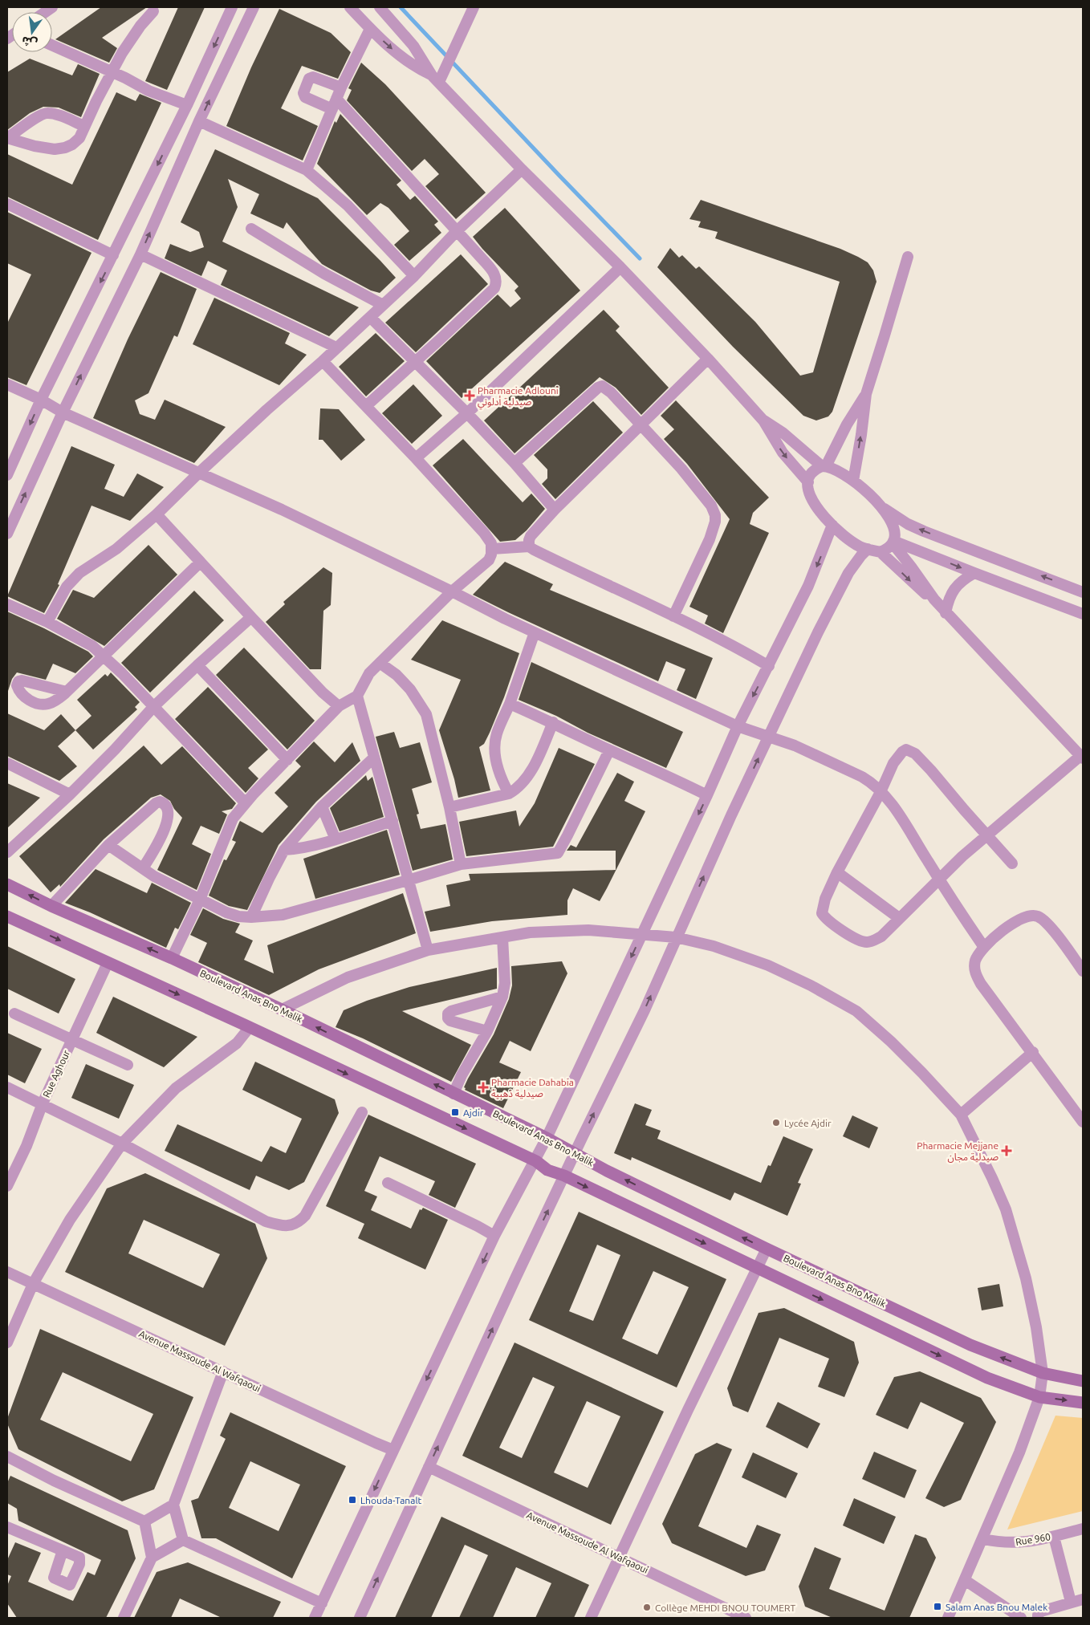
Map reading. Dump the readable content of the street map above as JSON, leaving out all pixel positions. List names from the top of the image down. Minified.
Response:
{"streets":{"street":["Boulevard Anas Bno Malik","Rue Aghour","Avenue Massoude Al Wafqaoui","Rue 960"]},"places":{"health":["Pharmacie Adlouni صيدلية أدلوني","Pharmacie Dahabia صيدلية ذهبية","Pharmacie Mejjane صيدلية مجان"],"transit":["Ajdir","Lhouda-Tanalt","Salam Anas Bnou Malek"],"other":["Lycée Ajdir","Collège MEHDI BNOU TOUMERT"]},"north":"bottom"}
